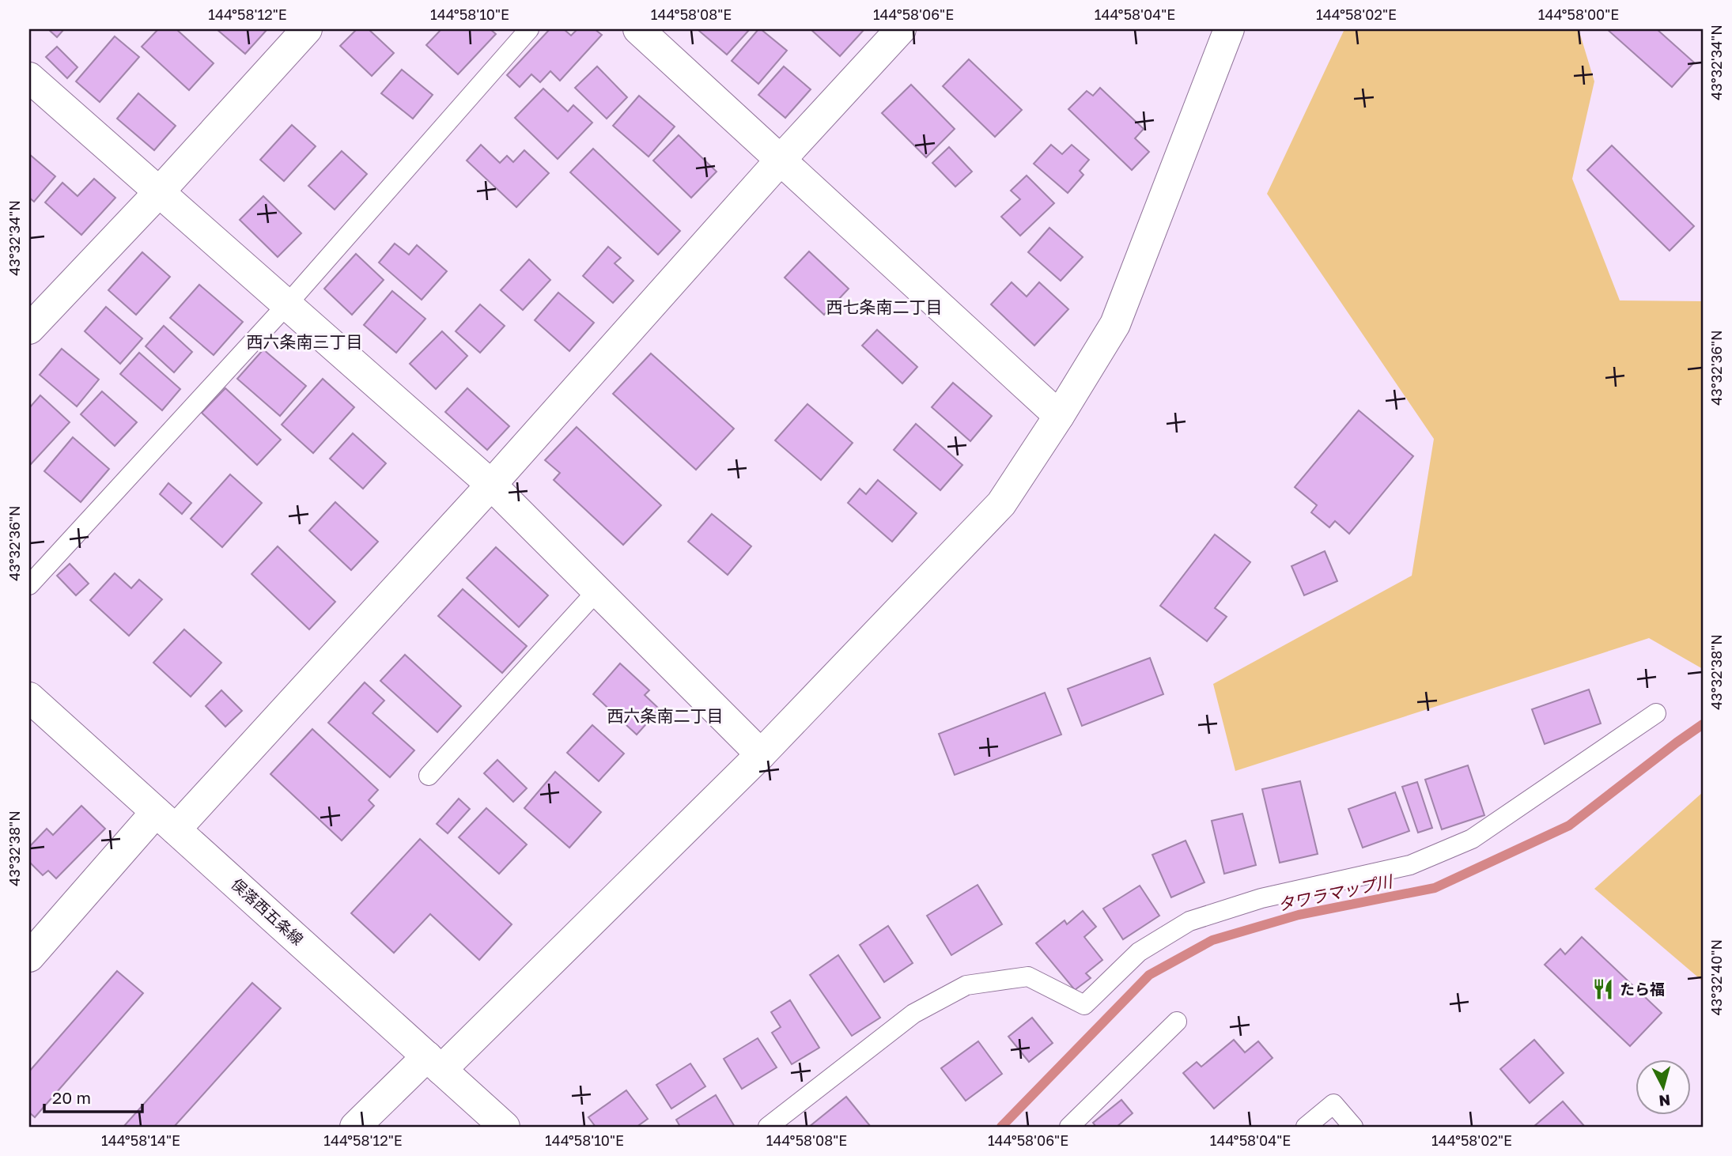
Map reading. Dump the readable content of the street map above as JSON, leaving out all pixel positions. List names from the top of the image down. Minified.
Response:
{"streets":{"street":["俣落西五条線"]},"districts":["西七条南二丁目","西六条南三丁目","西六条南二丁目"],"water":["タワラマップ川"],"places":{"restaurant":["たら福"]},"scale_bar":"20 m","north":"bottom","coordinates":["144°58'12\"E","144°58'10\"E","144°58'08\"E","144°58'06\"E","144°58'04\"E","144°58'02\"E","144°58'00\"E","43°32'34\"N","43°32'36\"N","43°32'38\"N","43°32'40\"N","144°58'14\"E"]}
